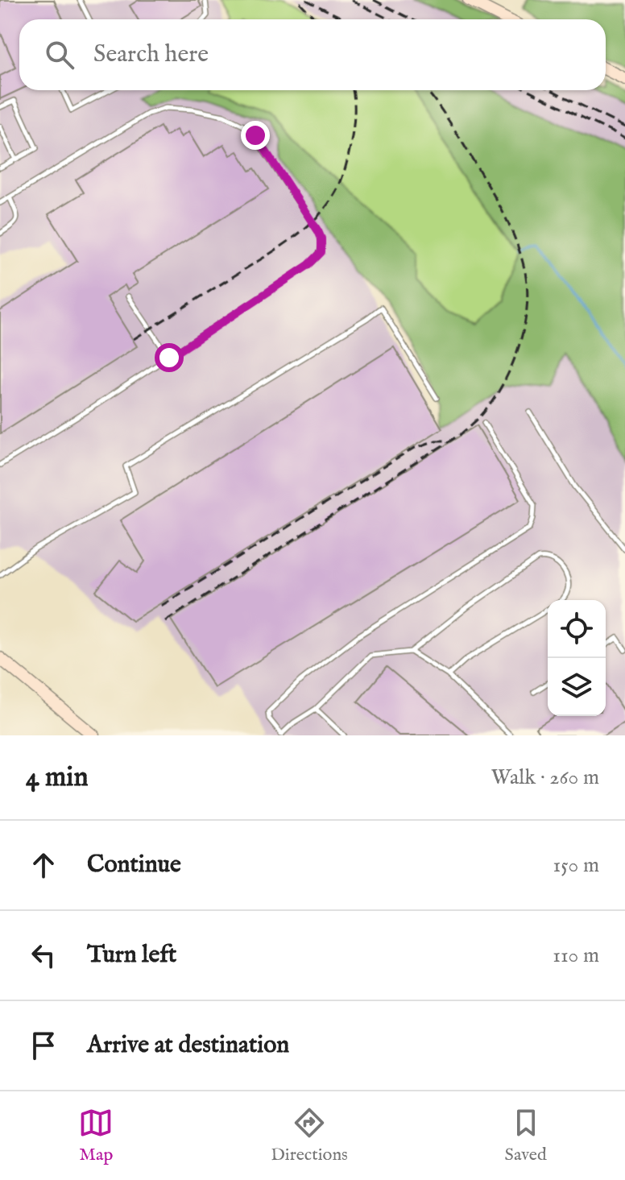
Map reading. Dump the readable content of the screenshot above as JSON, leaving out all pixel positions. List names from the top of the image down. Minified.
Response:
{"page":{"search":"Search here","heading":["4 min","Walk · 260 m"],"list":[["Continue","150 m"],["Turn left","110 m"],"Arrive at destination"],"nav":["Map","Directions","Saved"]}}
